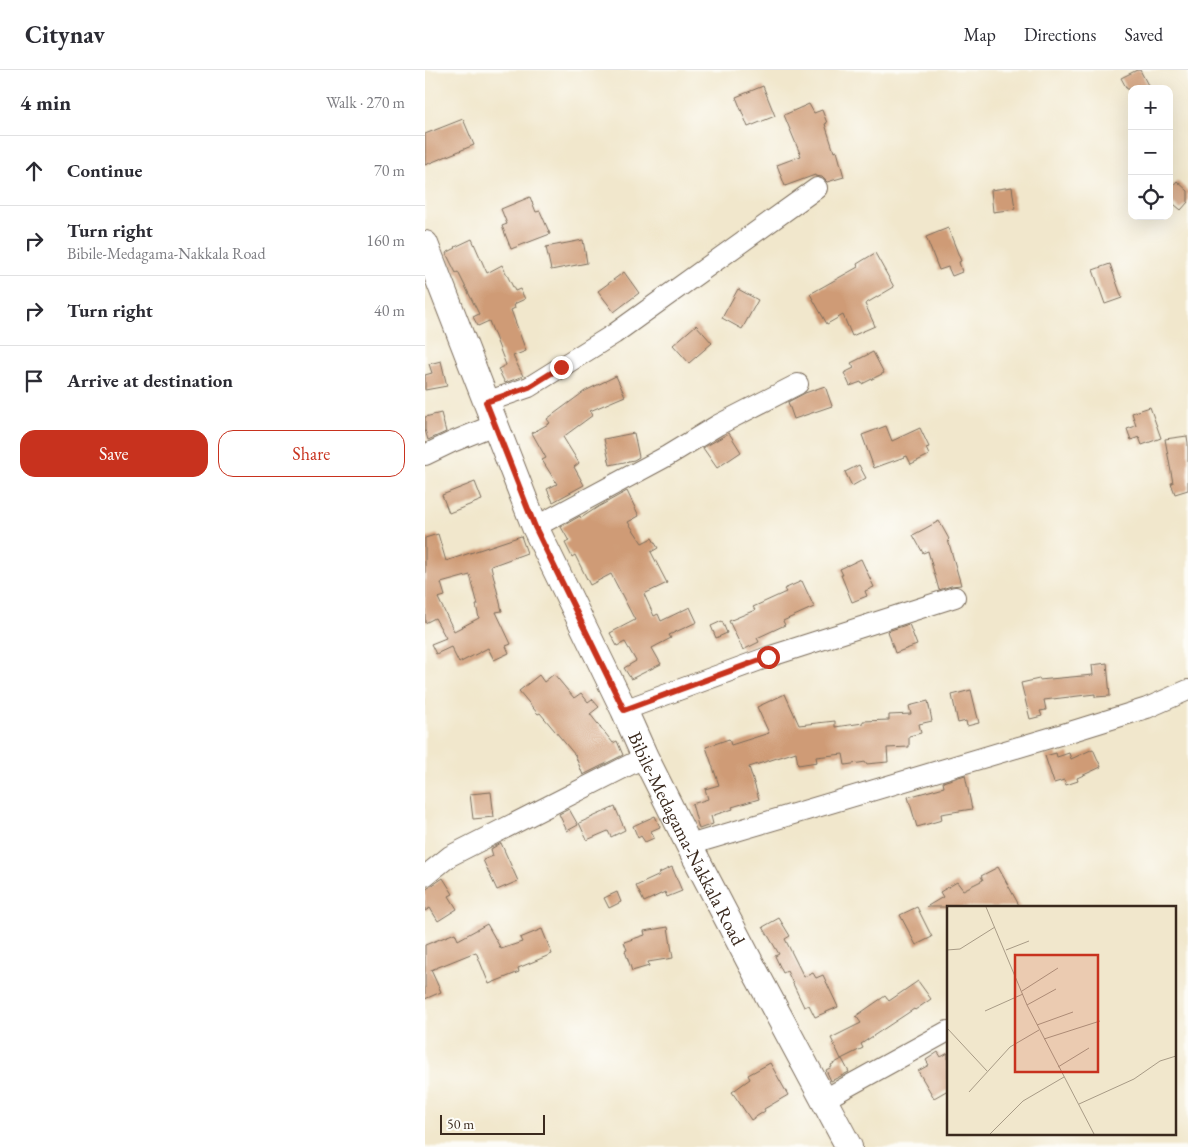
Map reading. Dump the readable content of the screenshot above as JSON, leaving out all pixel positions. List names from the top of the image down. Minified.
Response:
{"streets":{"main road":["Bibile-Medagama-Nakkala Road"]},"scale_bar":"50 m","page":{"header":"Citynav","nav":["Map","Directions","Saved"],"heading":["4 min","Walk · 270 m"],"map_buttons":["+","−"],"list":[["Continue","70 m"],["Turn right","Bibile-Medagama-Nakkala Road","160 m"],["Turn right","40 m"],"Arrive at destination"],"buttons":["Save","Share"],"scale":"50 m"}}
